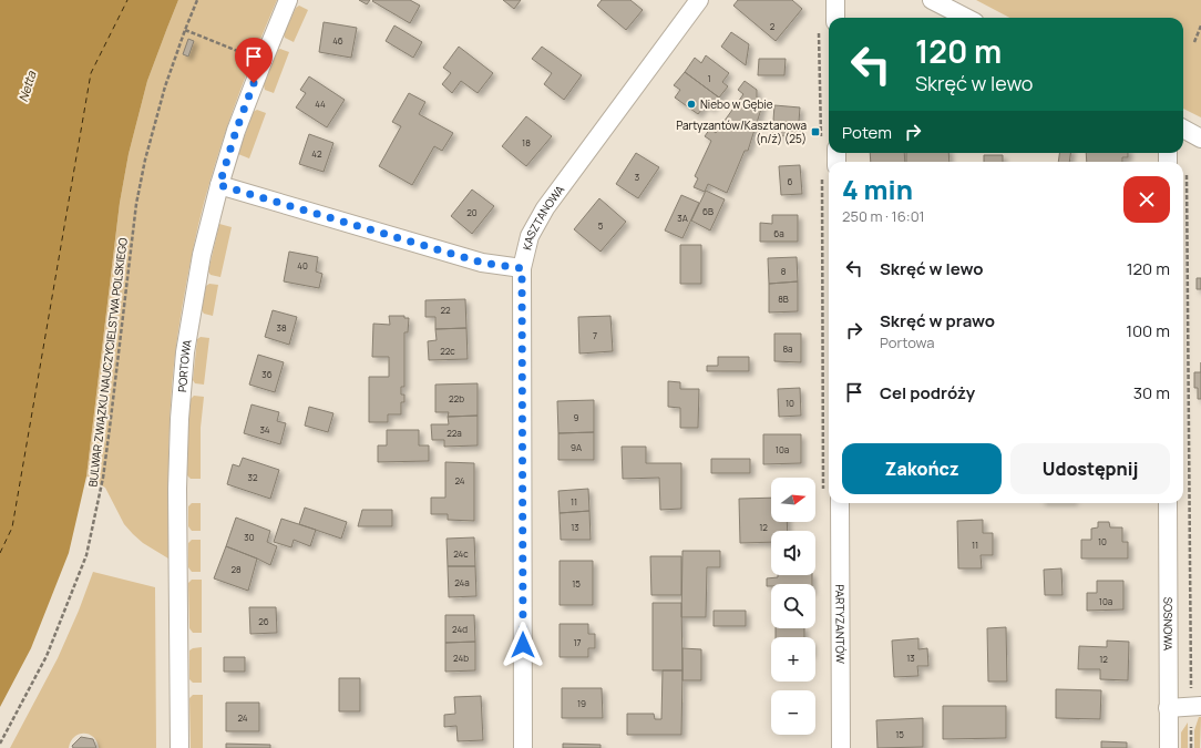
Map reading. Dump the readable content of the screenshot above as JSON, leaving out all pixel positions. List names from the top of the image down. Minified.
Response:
{"streets":{"street":["KASZTANOWA","PORTOWA","PARTYZANTÓW","SOSNOWA"],"path":["BULWAR ZWIĄZKU NAUCZYCIELSTWA POLSKIEGO"]},"water":["Netta"],"places":{"other":["Niebo w Gębie"],"transit":["Partyzantów/Kasztanowa (n/ż) (25)"]},"house_numbers":["2","46","1","44","18","42","3","6","6B","20","3A","5","6a","40","8","8B","22","38","7","8a","22c","36","22b","10","9","34","22a","9A","10a","32","24","11","13","12","30","10","11","24c","28","24a","15","10a","26","24d","17","24b","13","12","19","24","15"],"north":"right","page":{"turn":["120 m","Skręć w lewo"],"then":"Potem","heading":["4 min","250 m · 16:01"],"list":[{"name":"Skręć w lewo","value":"120 m"},{"name":"Skręć w prawo","note":"Portowa","value":"100 m"},{"name":"Cel podróży","value":"30 m"}],"buttons":["Zakończ","Udostępnij"],"map_buttons":["+","−"]}}
